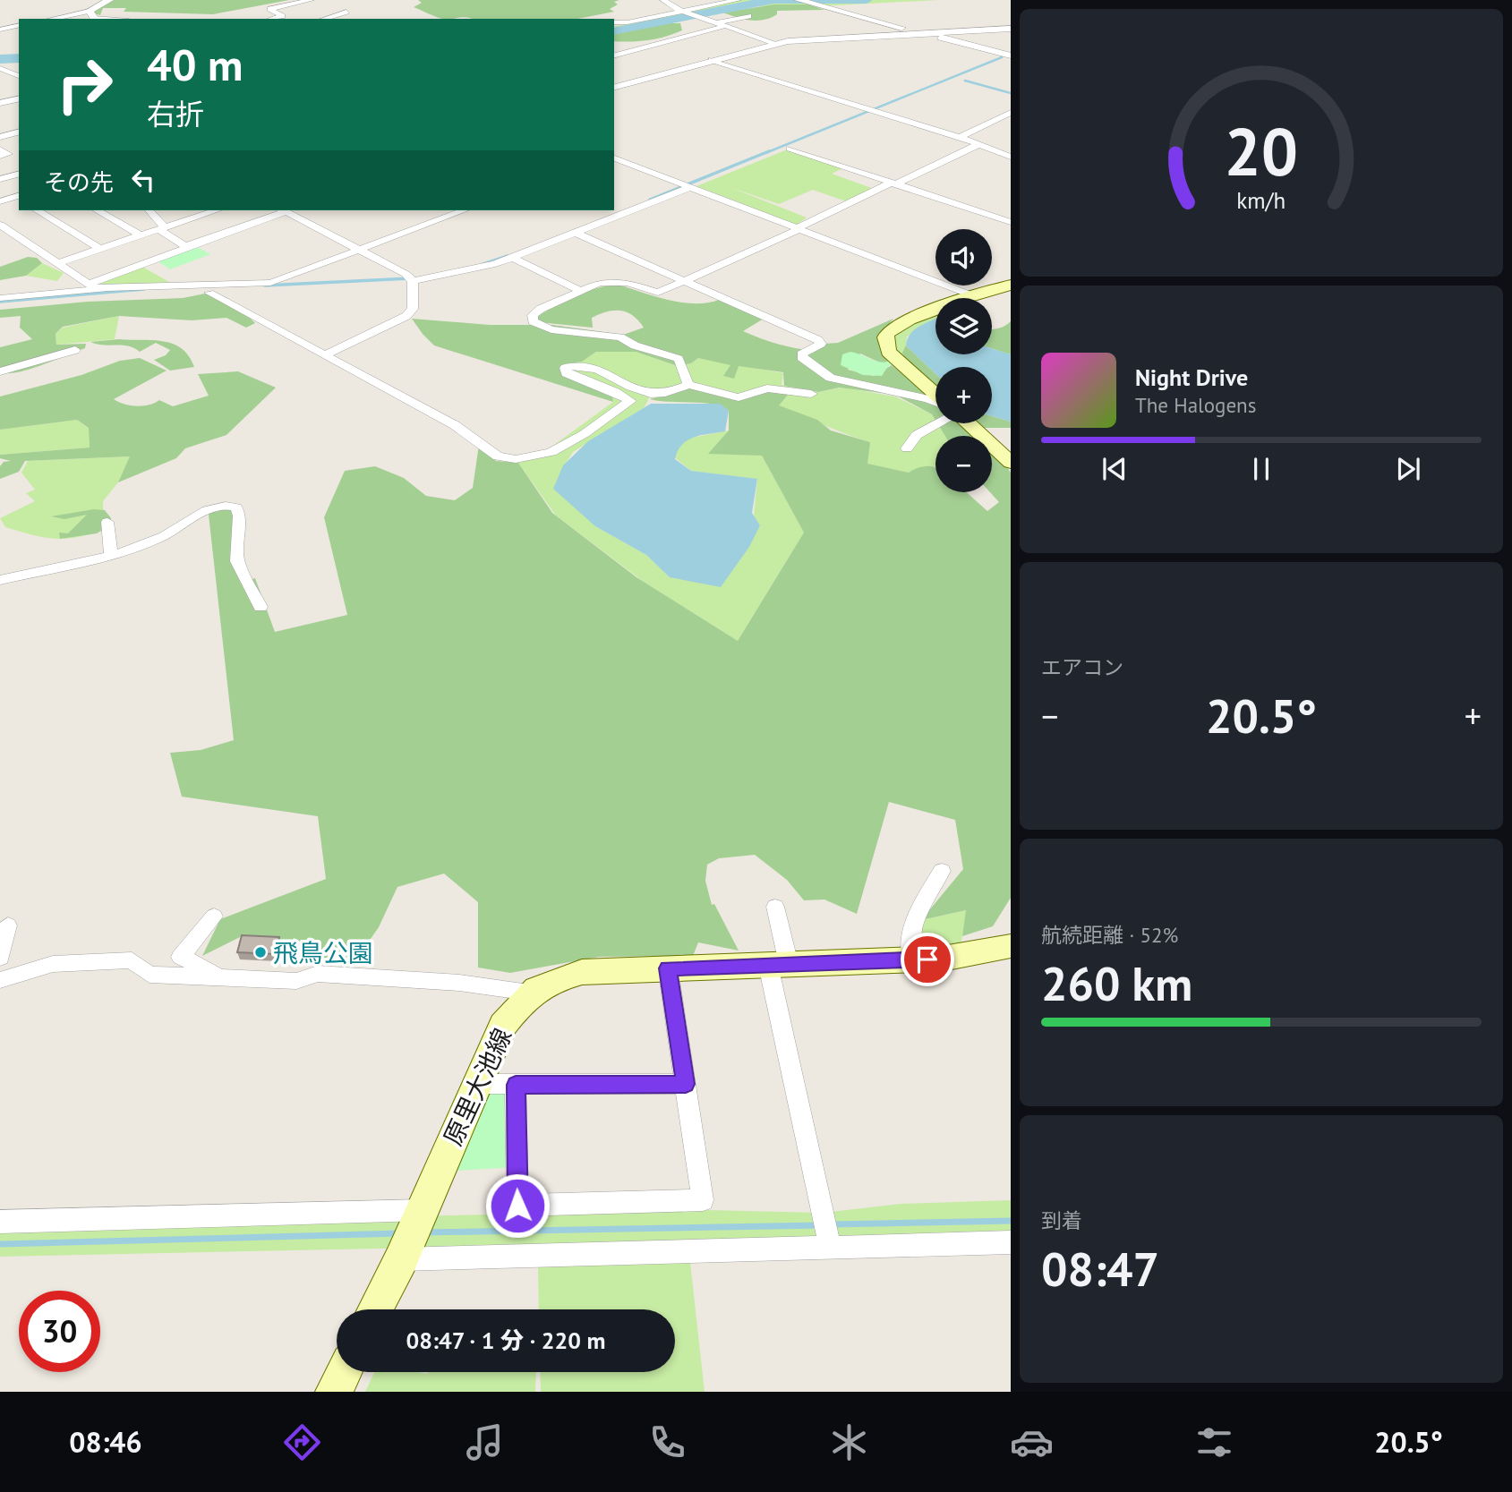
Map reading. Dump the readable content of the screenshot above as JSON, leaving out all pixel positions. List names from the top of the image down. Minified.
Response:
{"streets":{"main road":["原里大池線"]},"places":["飛鳥公園"],"page":{"turn":["40 m","右折"],"then":"その先","map_buttons":["+","−"],"song":["Night Drive","The Halogens"],"tile":["エアコン",["航続距離 · 52%","260 km"],["到着","08:47"]],"heat":["−","20.5°","+"],"limit":"30","trip":"08:47 · 1 分 · 220 m","tabs":["08:46","20.5°"],"gauge":["20","km/h"]}}
